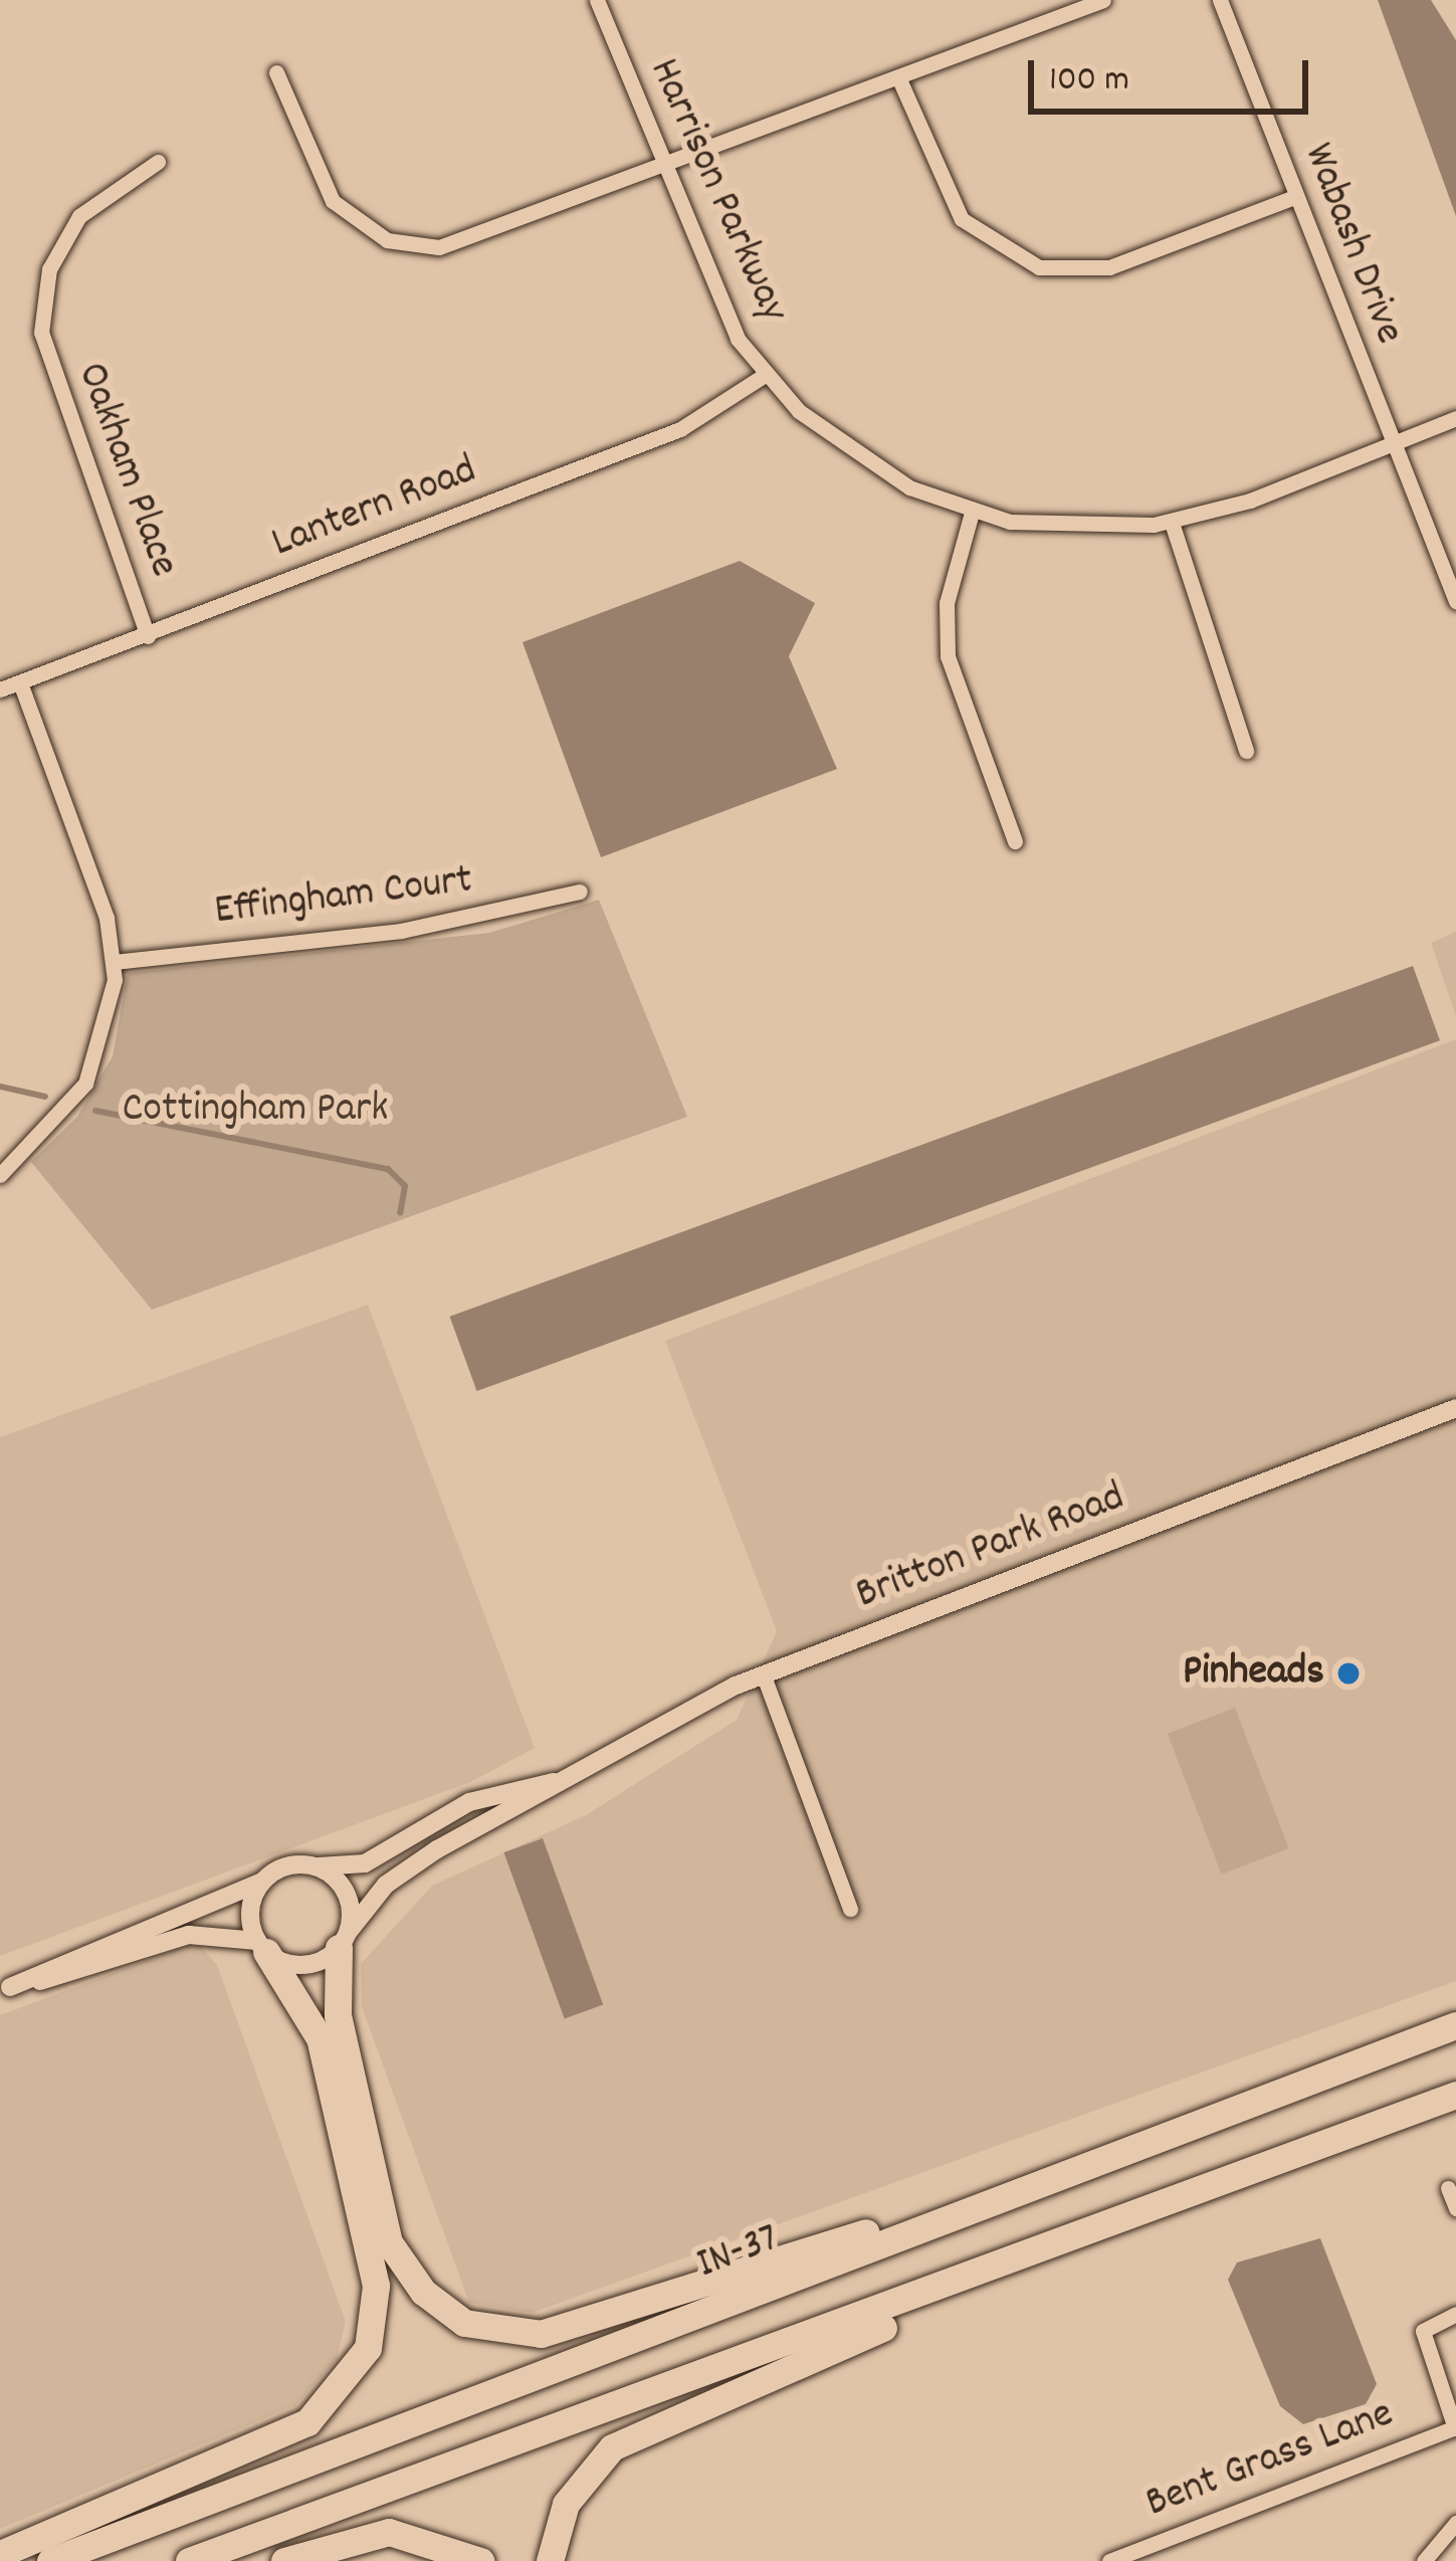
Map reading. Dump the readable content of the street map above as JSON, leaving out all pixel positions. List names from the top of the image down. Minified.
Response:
{"streets":{"highway":["IN-37"],"street":["Harrison Parkway","Wabash Drive","Oakham Place","Lantern Road","Effingham Court","Britton Park Road","Bent Grass Lane"]},"crossings":[["Harrison Parkway","Wabash Drive"],["Harrison Parkway","Lantern Road"],["Oakham Place","Lantern Road"]],"parks":["Cottingham Park"],"places":["Pinheads"],"scale_bar":"100 m"}
